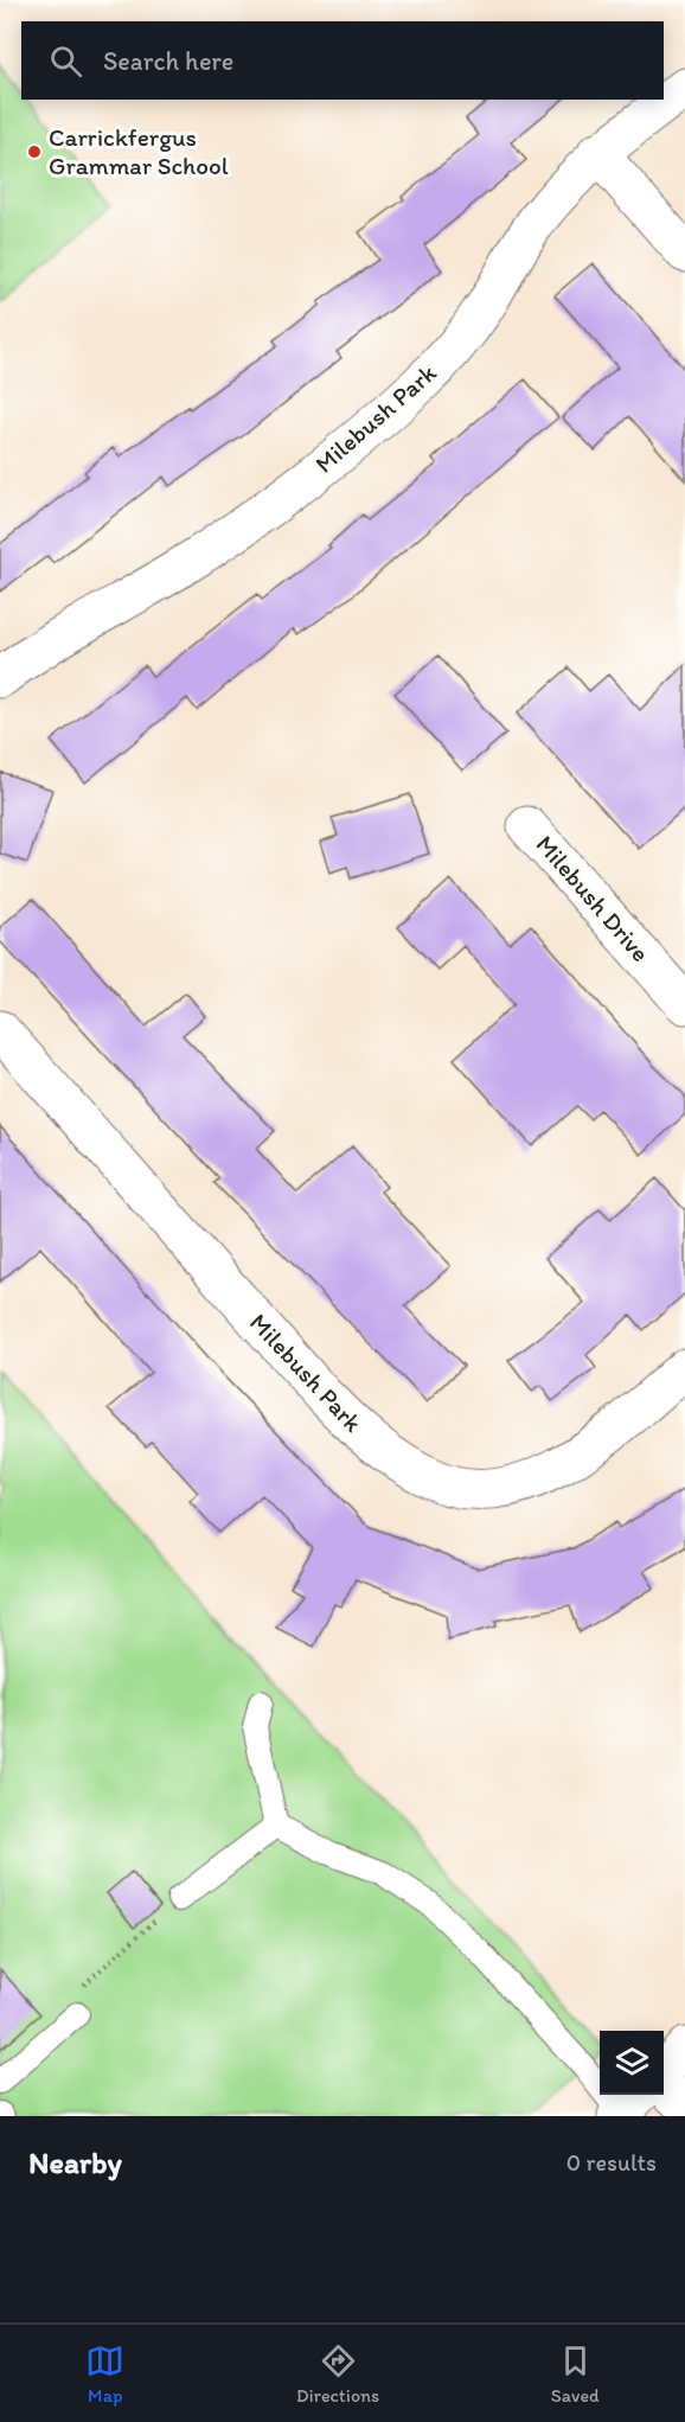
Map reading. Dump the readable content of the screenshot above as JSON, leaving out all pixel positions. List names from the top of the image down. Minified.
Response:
{"streets":{"street":["Milebush Park","Milebush Drive"]},"places":["Carrickfergus Grammar School"],"page":{"search":"Search here","heading":["Nearby","0 results"],"nav":["Map","Directions","Saved"]}}
